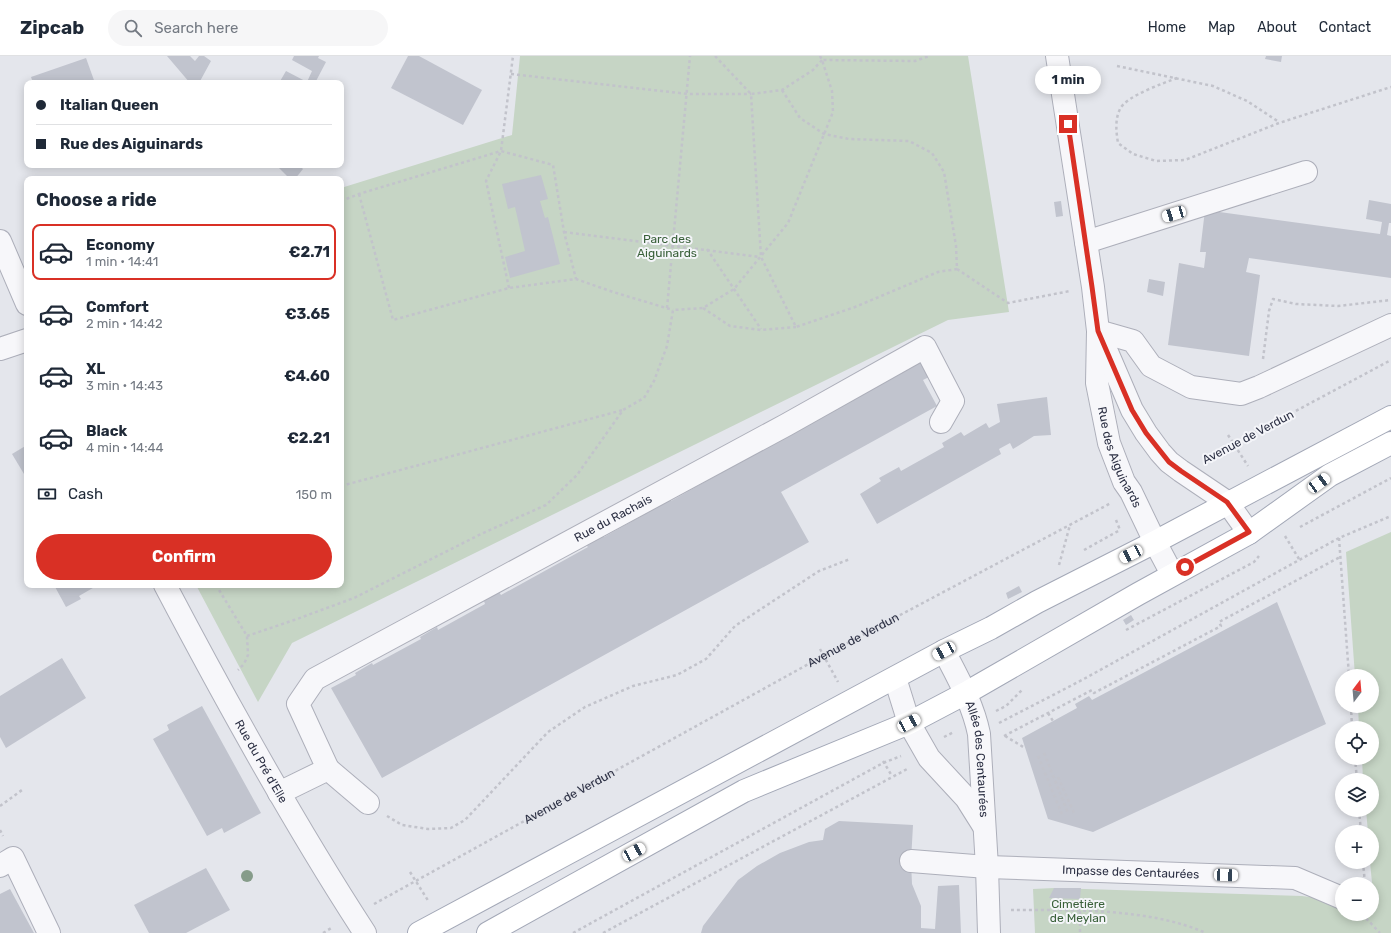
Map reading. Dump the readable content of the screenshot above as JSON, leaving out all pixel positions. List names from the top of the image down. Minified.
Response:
{"streets":{"street":["Rue des Aiguinards","Rue du Rachais","Allée des Centaurées","Rue du Pré d'Elle","Impasse des Centaurées"],"path":["Avenue de Verdun"]},"crossings":[["Avenue de Verdun","Rue des Aiguinards"],["Avenue de Verdun","Rue du Pré d'Elle"],["Allée des Centaurées","Impasse des Centaurées"]],"parks":["Parc des Aiguinards","Cimetière de Meylan"],"north":"top","page":{"header":"Zipcab","search":"Search here","nav":["Home","Map","About","Contact"],"bubble":"1 min","banner":["Italian Queen","Rue des Aiguinards"],"heading":"Choose a ride","list":[{"name":"Economy","note":"1 min · 14:41","value":"€2.71"},{"name":"Comfort","note":"2 min · 14:42","value":"€3.65"},{"name":"XL","note":"3 min · 14:43","value":"€4.60"},{"name":"Black","note":"4 min · 14:44","value":"€2.21"}],"pay":["Cash","150 m"],"buttons":"Confirm","map_buttons":["+","−"]}}
